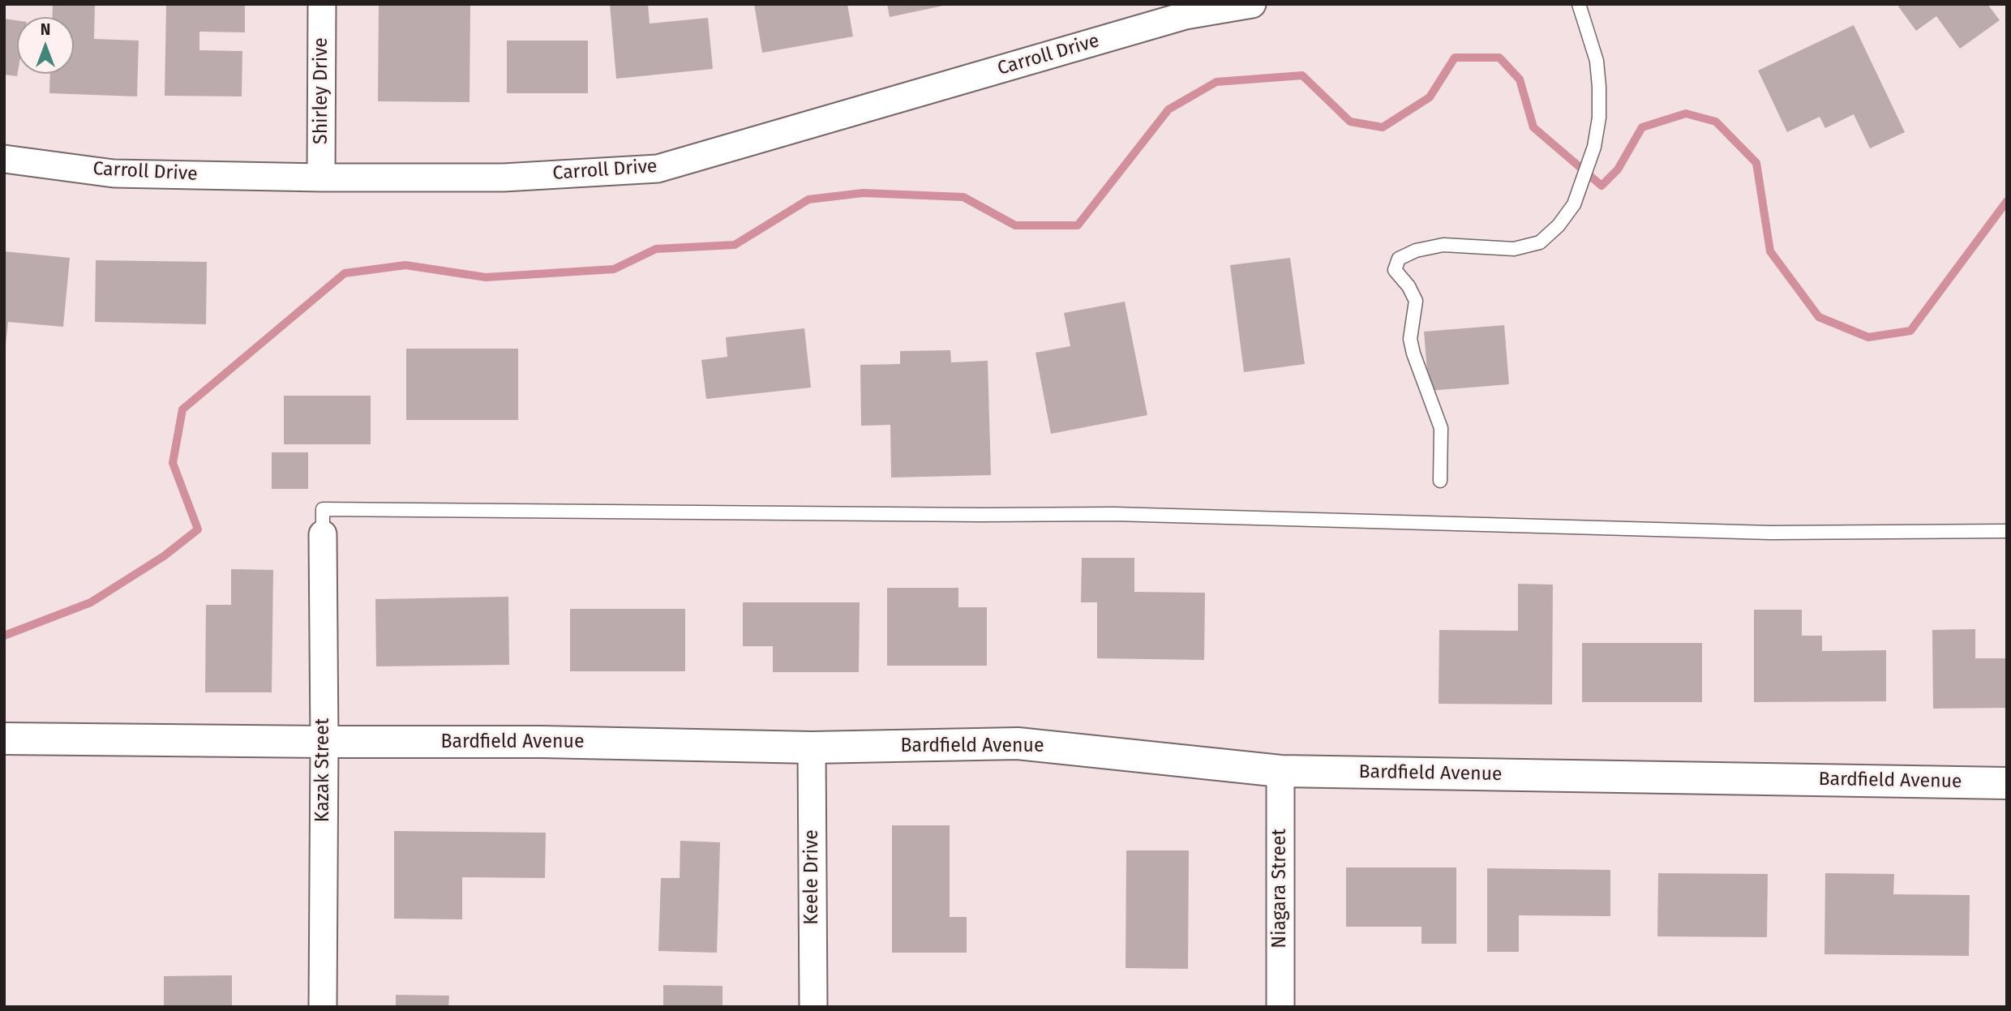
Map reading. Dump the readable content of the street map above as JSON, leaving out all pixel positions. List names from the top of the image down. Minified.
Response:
{"streets":{"street":["Carroll Drive","Shirley Drive","Bardfield Avenue","Kazak Street","Keele Drive","Niagara Street"]},"crossings":[["Carroll Drive","Shirley Drive"],["Bardfield Avenue","Kazak Street"],["Bardfield Avenue","Keele Drive"],["Bardfield Avenue","Niagara Street"]],"north":"top"}
